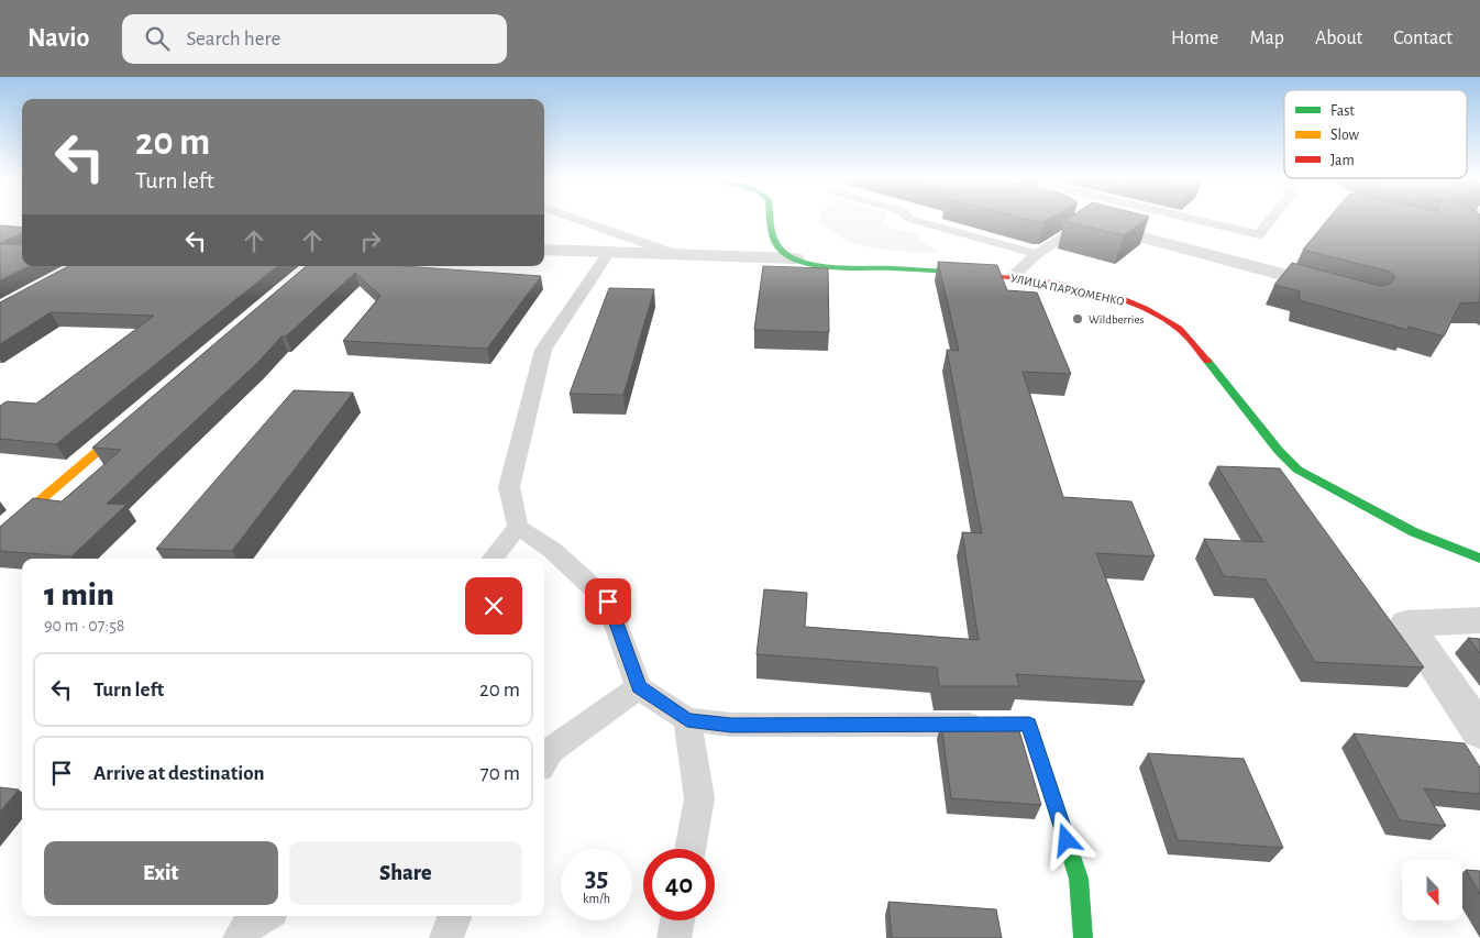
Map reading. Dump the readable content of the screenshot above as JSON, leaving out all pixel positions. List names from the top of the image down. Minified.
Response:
{"streets":{"street":["УЛИЦА ПАРХОМЕНКО"]},"places":["Wildberries"],"legend":["Fast","Slow","Jam"],"north":"bottom","page":{"header":"Navio","search":"Search here","nav":["Home","Map","About","Contact"],"turn":["20 m","Turn left"],"heading":["1 min","90 m · 07:58"],"list":[{"name":"Turn left","value":"20 m"},{"name":"Arrive at destination","value":"70 m"}],"buttons":["Exit","Share"],"speed":"35 km/h","limit":"40"}}
